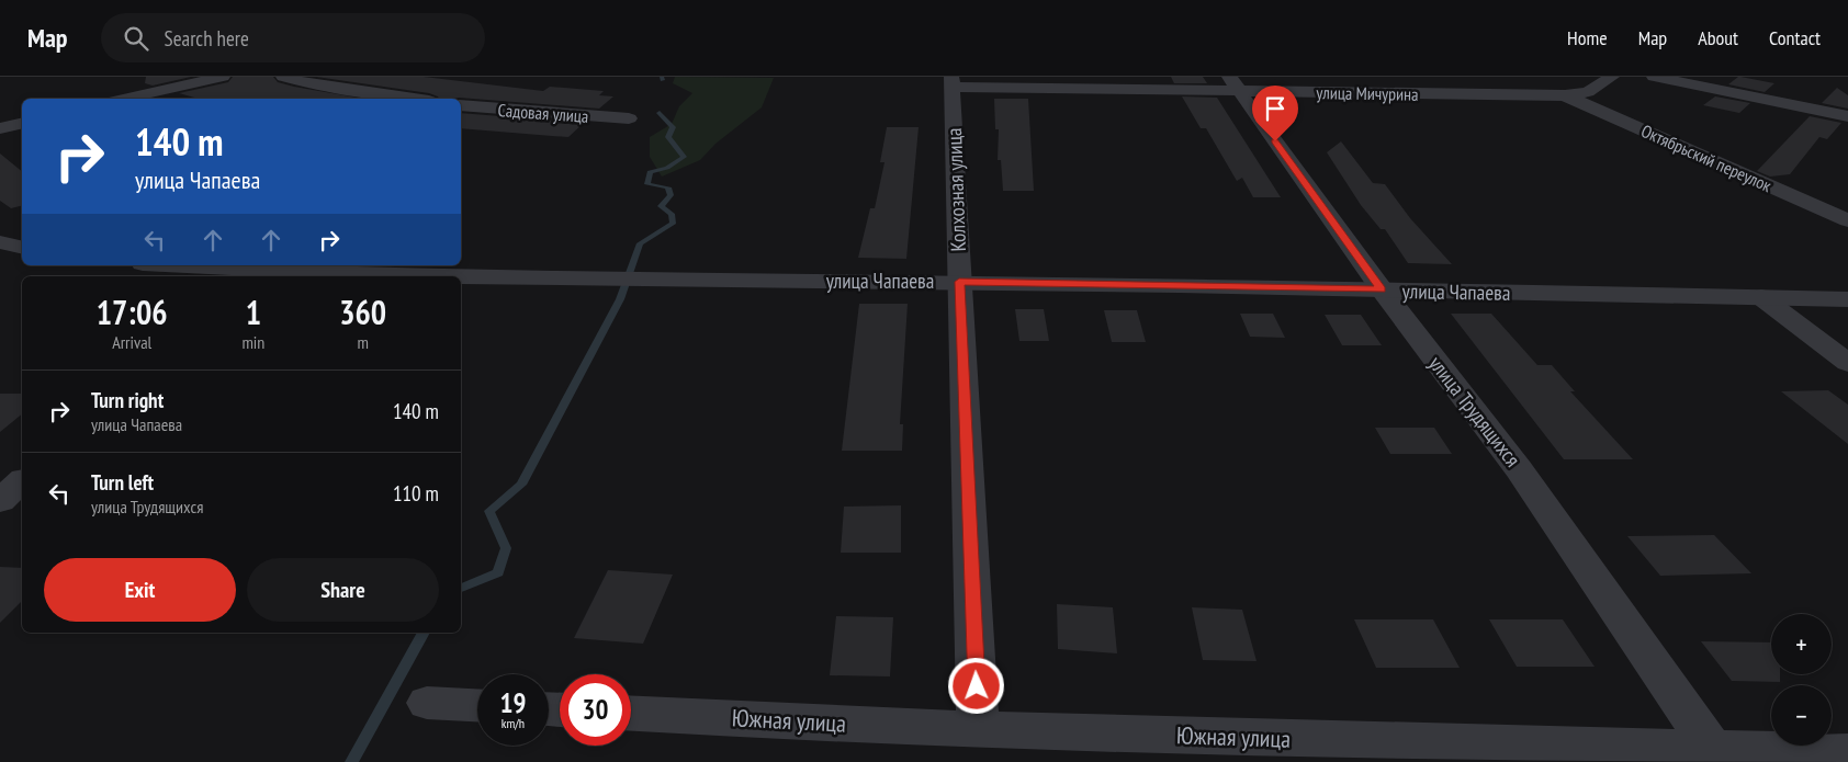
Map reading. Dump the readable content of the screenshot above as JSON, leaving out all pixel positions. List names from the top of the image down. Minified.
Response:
{"streets":{"street":["улица Мичурина","Садовая улица","Октябрьский переулок","Колхозная улица","улица Чапаева","улица Трудящихся","Южная улица"]},"crossings":[["улица Мичурина","Октябрьский переулок"],["улица Мичурина","Колхозная улица"],["улица Мичурина","улица Трудящихся"],["Колхозная улица","улица Чапаева"],["Колхозная улица","Южная улица"],["улица Чапаева","улица Трудящихся"],["улица Трудящихся","Южная улица"]],"page":{"header":"Map","search":"Search here","nav":["Home","Map","About","Contact"],"turn":["140 m","улица Чапаева"],"eta":["17:06","Arrival","1","min","360","m"],"list":[{"name":"Turn right","note":"улица Чапаева","value":"140 m"},{"name":"Turn left","note":"улица Трудящихся","value":"110 m"}],"buttons":["Exit","Share"],"map_buttons":["+","−"],"speed":"19 km/h","limit":"30"}}
